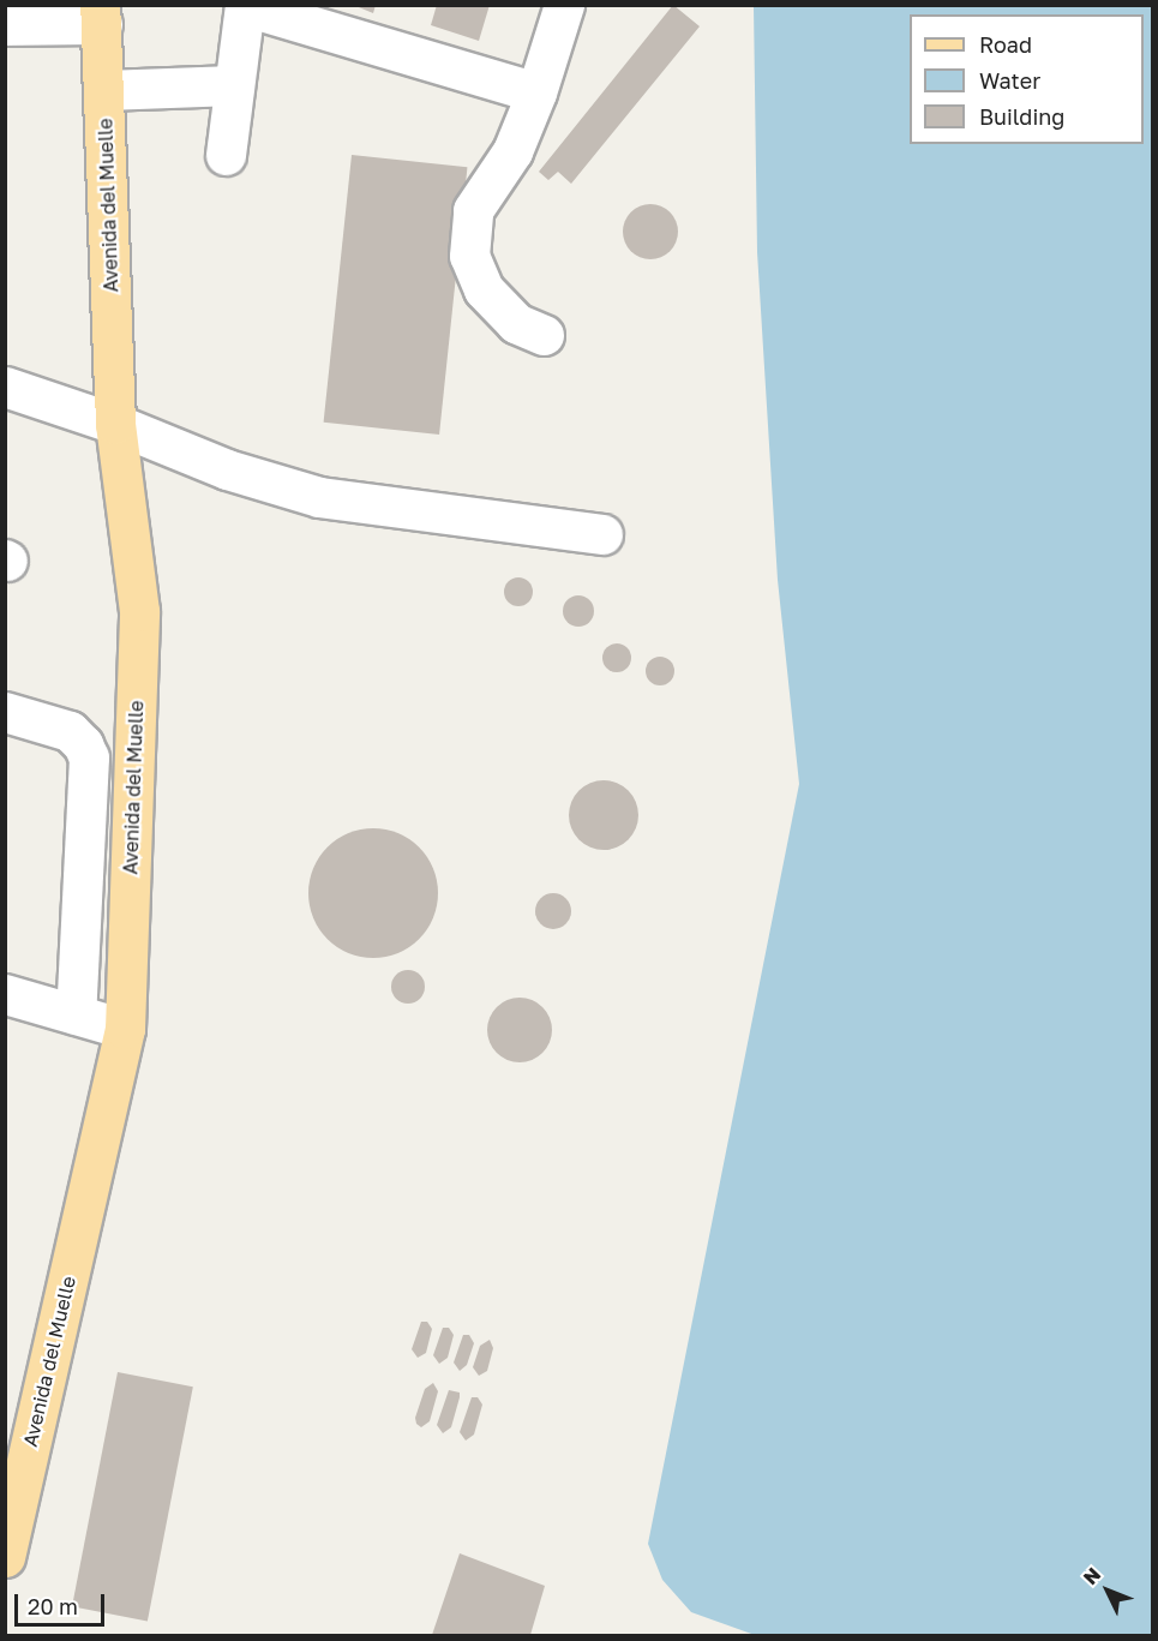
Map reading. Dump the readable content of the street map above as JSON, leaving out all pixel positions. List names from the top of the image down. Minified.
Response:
{"streets":{"main road":["Avenida del Muelle"]},"legend":["Road","Water","Building"],"scale_bar":"20 m","north":"top left"}
